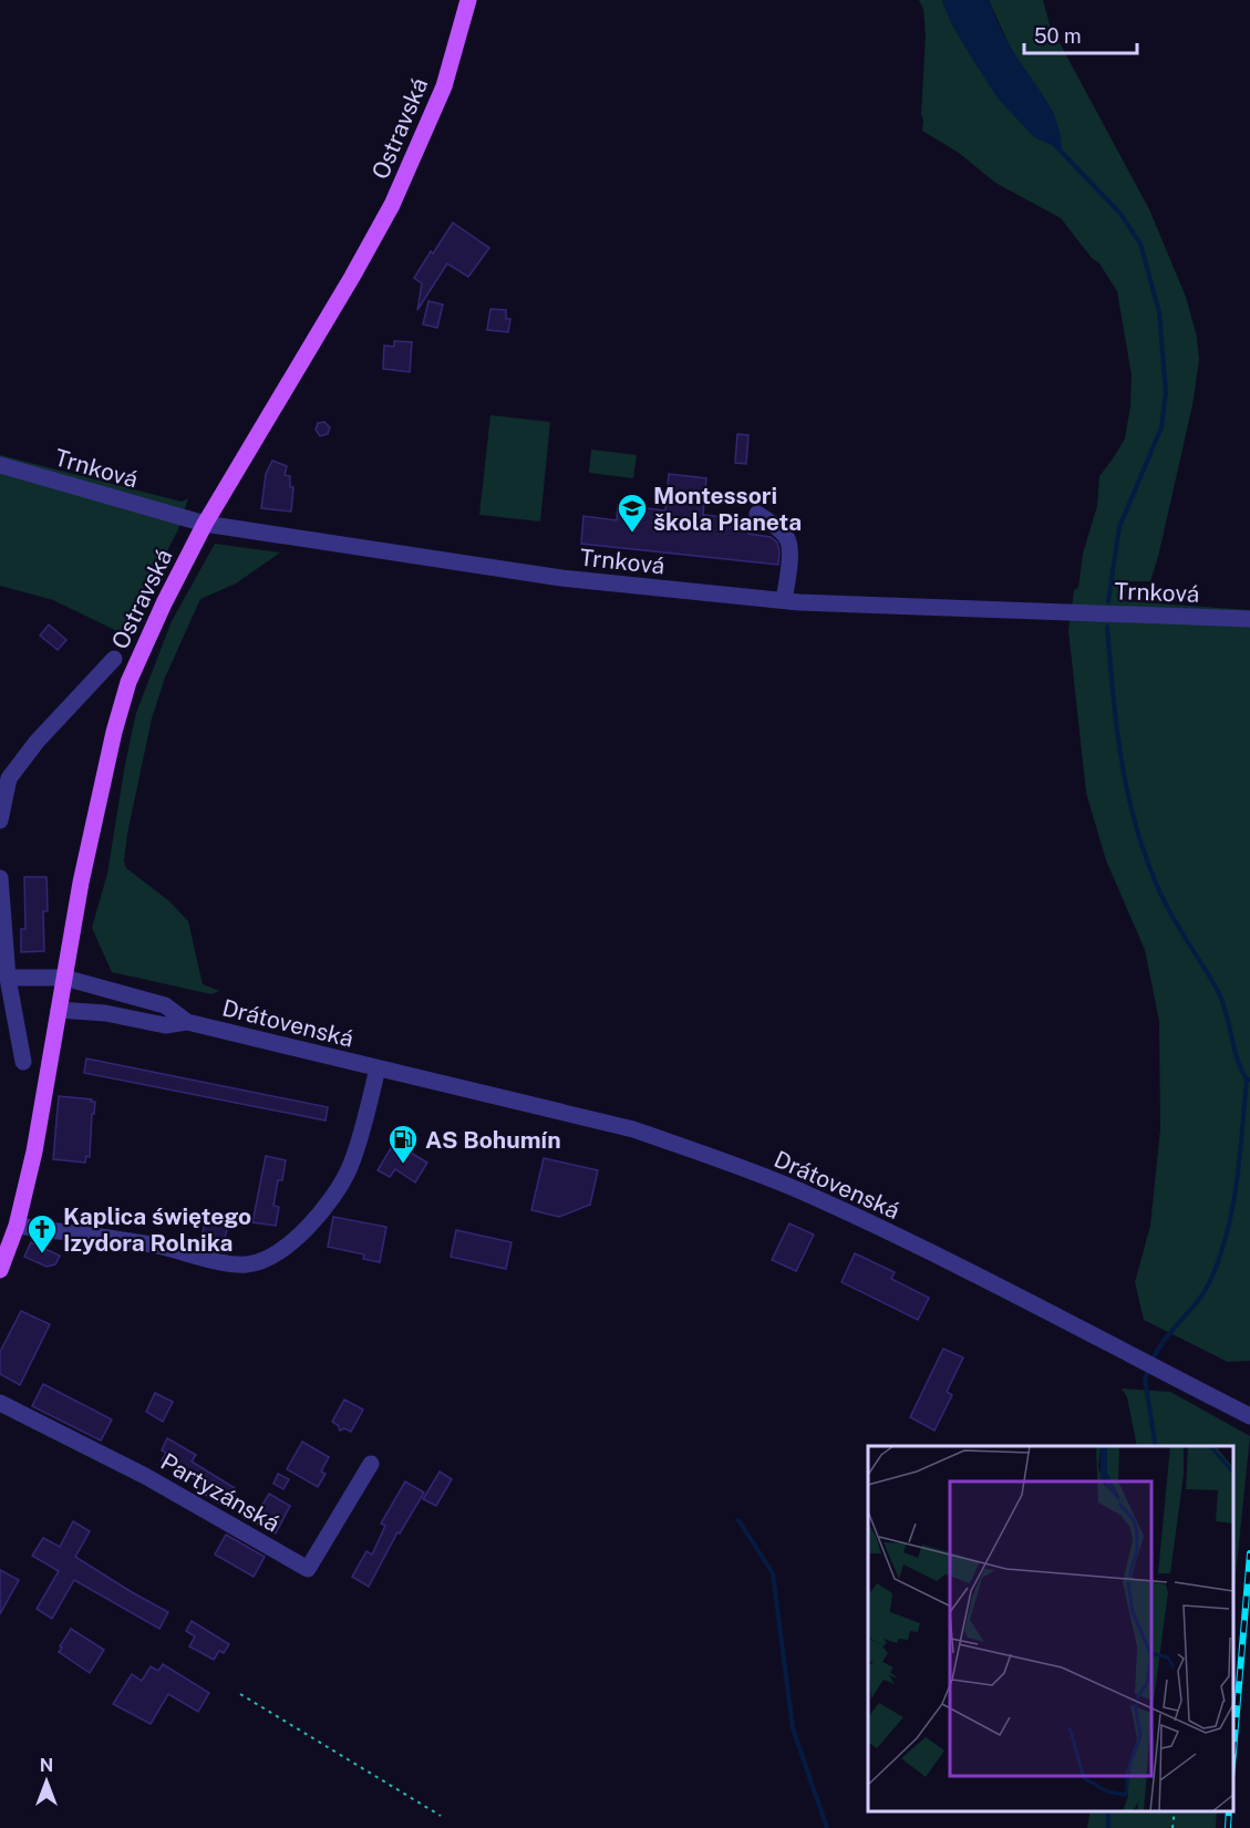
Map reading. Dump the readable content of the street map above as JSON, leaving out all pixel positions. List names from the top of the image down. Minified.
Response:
{"streets":{"main road":["Ostravská"],"street":["Trnková","Drátovenská","Partyzánská"]},"crossings":[["Ostravská","Trnková"],["Ostravská","Drátovenská"]],"places":{"school or university":["Montessori škola Pianeta"],"fuel station":["AS Bohumín"],"church":["Kaplica świętego Izydora Rolnika"]},"scale_bar":"50 m","north":"top"}
